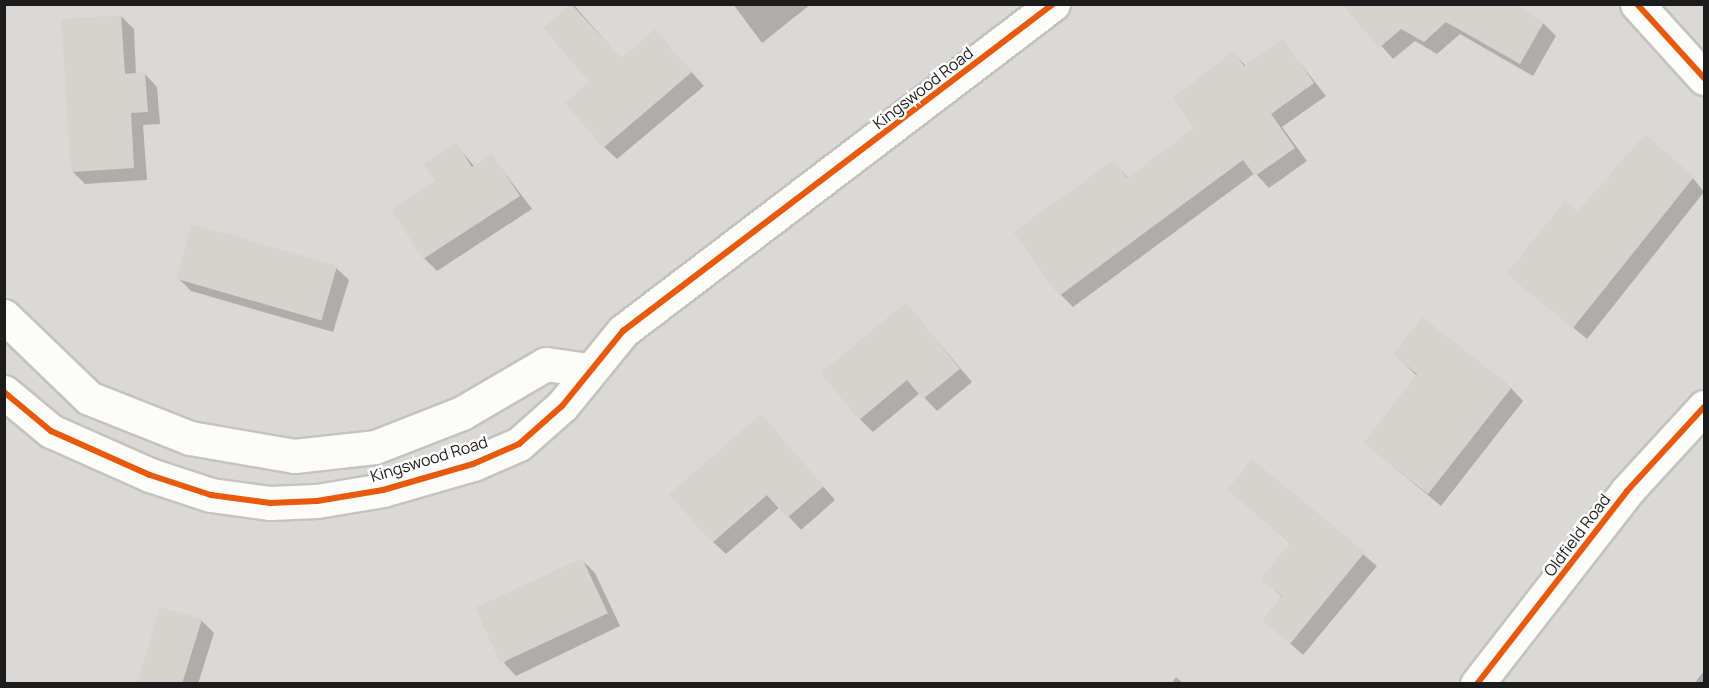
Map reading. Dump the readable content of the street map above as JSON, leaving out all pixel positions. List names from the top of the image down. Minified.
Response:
{"streets":{"street":["Kingswood Road","Oldfield Road"]}}
